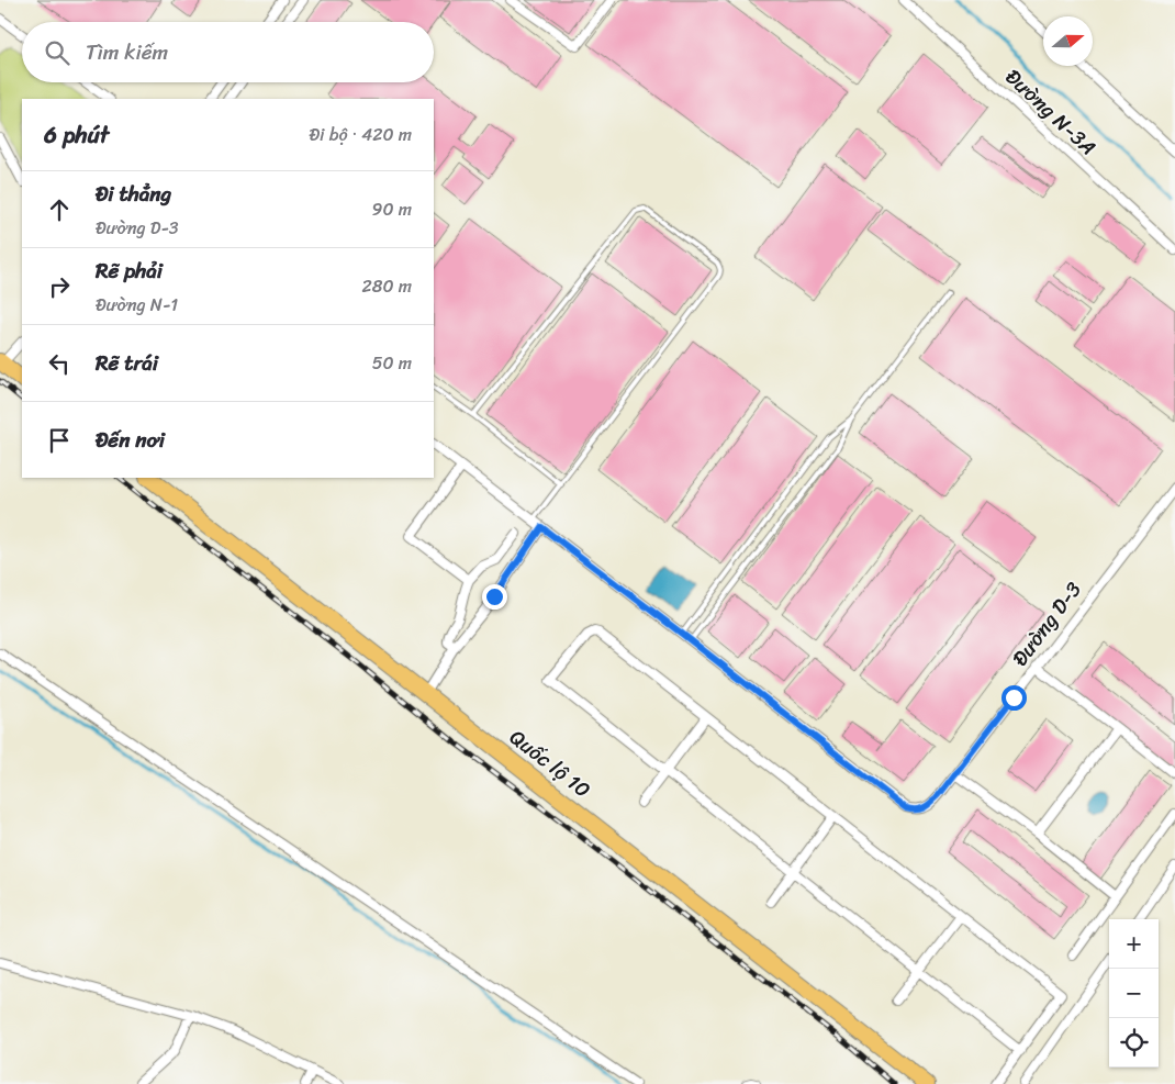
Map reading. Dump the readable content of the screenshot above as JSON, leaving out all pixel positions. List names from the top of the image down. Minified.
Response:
{"streets":{"highway":["Quốc lộ 10"],"street":["Đường N-3A","Đường D-3"]},"north":"right","page":{"search":"Tìm kiếm","heading":["6 phút","Đi bộ · 420 m"],"list":[["Đi thẳng","Đường D-3","90 m"],["Rẽ phải","Đường N-1","280 m"],["Rẽ trái","50 m"],"Đến nơi"],"map_buttons":["+","−"]}}
